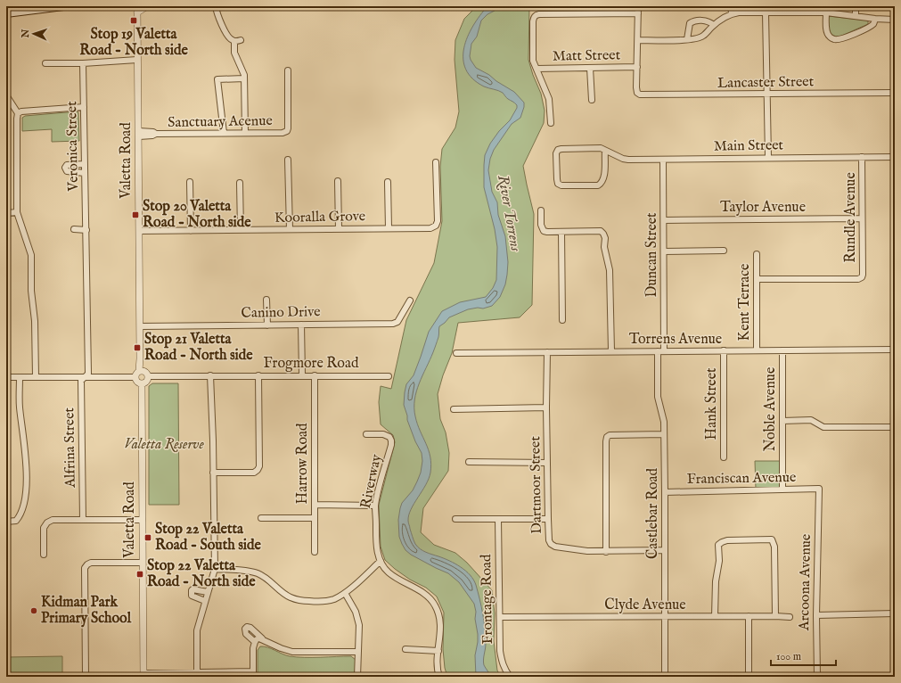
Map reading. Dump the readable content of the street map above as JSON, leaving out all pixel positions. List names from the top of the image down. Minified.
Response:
{"streets":{"street":["Matt Street","Lancaster Street","Sanctuary Acenue","Veronica Street","Main Street","Valetta Road","Taylor Avenue","Kooralla Grove","Rundle Avenue","Duncan Street","Kent Terrace","Canino Drive","Torrens Avenue","Frogmore Road","Hank Street","Noble Avenue","Alfrina Street","Harrow Road","Franciscan Avenue","Riverway","Dartmoor Street","Castlebar Road","Arcoona Avenue","Frontage Road","Clyde Avenue"]},"crossings":[["Matt Street","Lancaster Street"],["Sanctuary Acenue","Valetta Road"],["Veronica Street","Alfrina Street"],["Main Street","Rundle Avenue"],["Main Street","Duncan Street"],["Valetta Road","Kooralla Grove"],["Valetta Road","Canino Drive"],["Valetta Road","Frogmore Road"],["Taylor Avenue","Rundle Avenue"],["Taylor Avenue","Duncan Street"],["Rundle Avenue","Kent Terrace"],["Duncan Street","Torrens Avenue"],["Kent Terrace","Torrens Avenue"],["Torrens Avenue","Hank Street"],["Torrens Avenue","Noble Avenue"],["Torrens Avenue","Dartmoor Street"],["Torrens Avenue","Castlebar Road"],["Frogmore Road","Harrow Road"],["Noble Avenue","Franciscan Avenue"],["Franciscan Avenue","Castlebar Road"],["Franciscan Avenue","Arcoona Avenue"],["Dartmoor Street","Castlebar Road"],["Castlebar Road","Clyde Avenue"],["Frontage Road","Clyde Avenue"]],"water":["River Torrens"],"parks":["Valetta Reserve"],"places":{"transit":["Stop 19 Valetta Road - North side","Stop 20 Valetta Road - North side","Stop 21 Valetta Road - North side","Stop 22 Valetta Road - South side","Stop 22 Valetta Road - North side"],"other":["Kidman Park Primary School"]},"scale_bar":"100 m","north":"left"}
